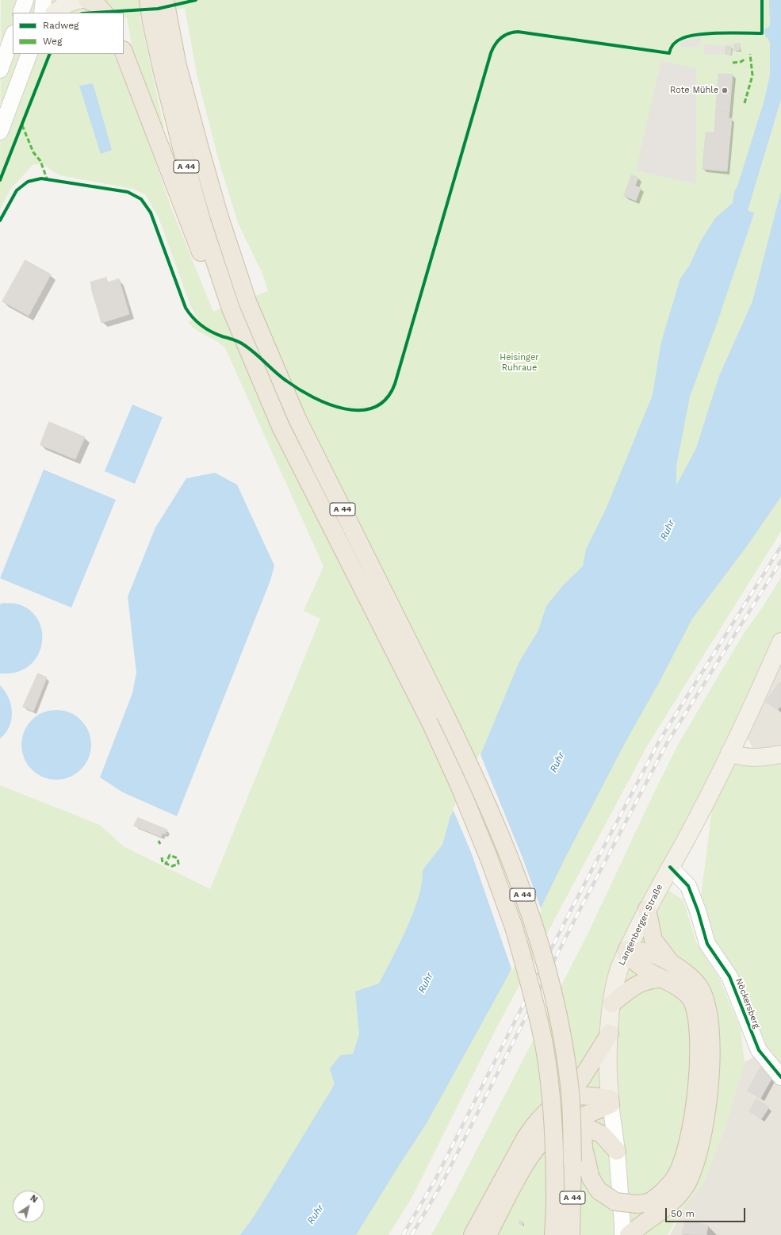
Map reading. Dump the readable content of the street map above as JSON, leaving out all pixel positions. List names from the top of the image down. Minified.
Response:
{"streets":{"highway":["A 44"],"main road":["Langenberger Straße"],"street":["Nöckersberg"]},"crossings":[["Langenberger Straße","Nöckersberg"]],"water":["Ruhr"],"parks":["Heisinger Ruhraue"],"places":["Rote Mühle"],"legend":["Radweg","Weg"],"scale_bar":"50 m","north":"top right"}
